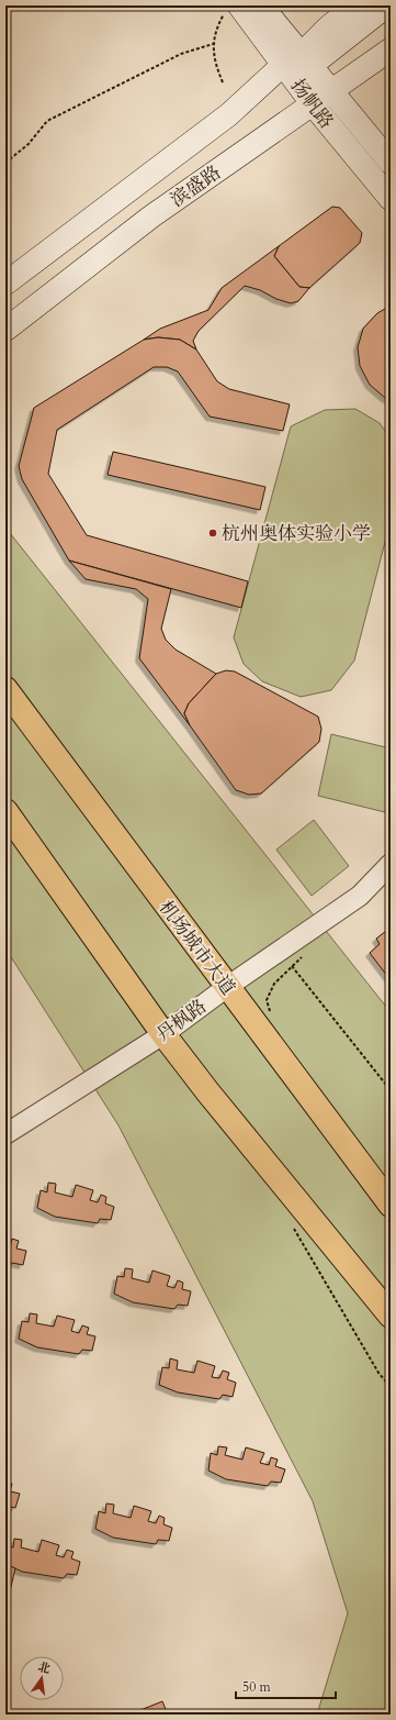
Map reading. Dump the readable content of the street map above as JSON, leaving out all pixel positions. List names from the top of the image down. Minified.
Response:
{"streets":{"main road":["扬帆路","滨盛路","机场城市大道"],"street":["丹枫路"]},"crossings":[["扬帆路","滨盛路"],["机场城市大道","丹枫路"]],"places":["杭州奥体实验小学"],"scale_bar":"50 m","north":"top"}
